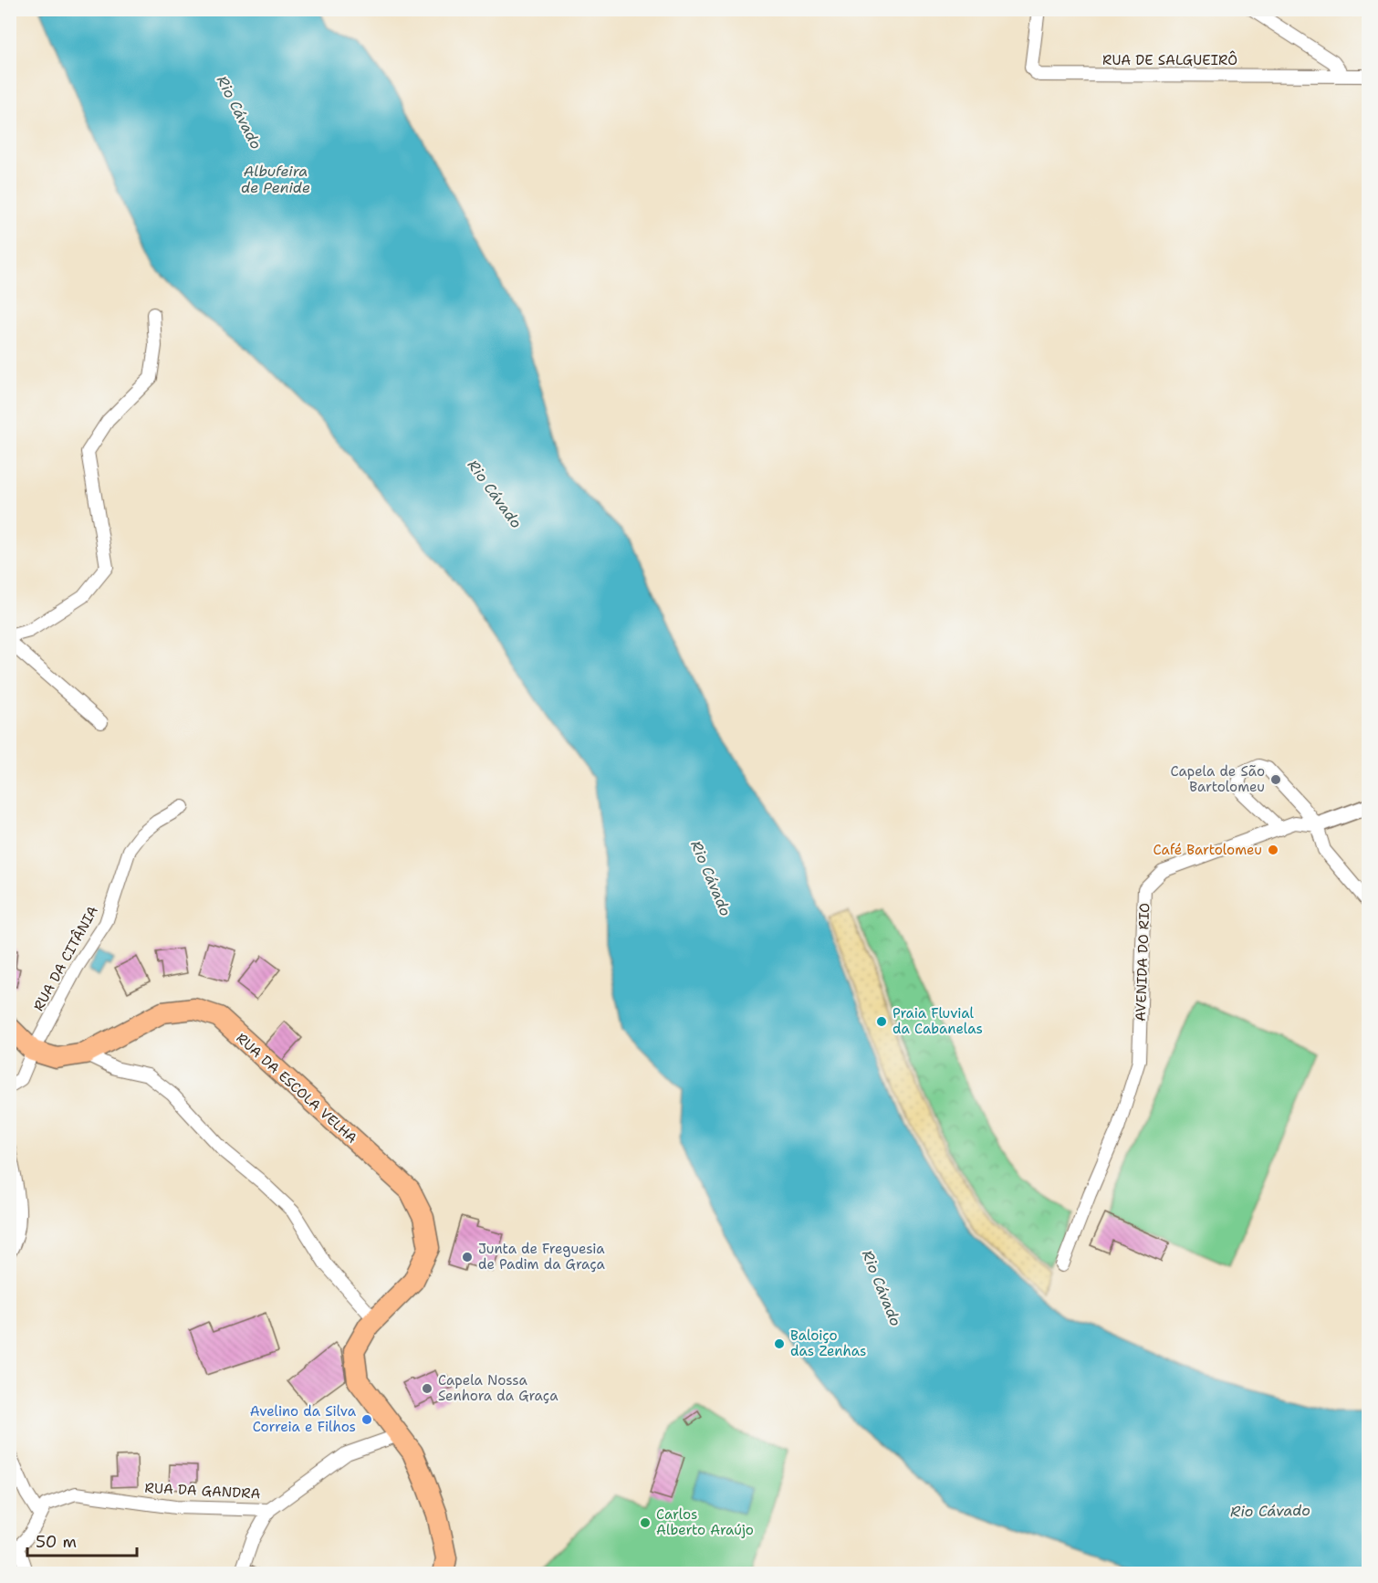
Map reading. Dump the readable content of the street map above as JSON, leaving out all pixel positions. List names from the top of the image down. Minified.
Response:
{"streets":{"main road":["RUA DA ESCOLA VELHA"],"street":["RUA DE SALGUEIRÔ","RUA DA CITÂNIA","AVENIDA DO RIO","RUA DA GANDRA"]},"crossings":[["RUA DA CITÂNIA","RUA DA ESCOLA VELHA"],["RUA DA ESCOLA VELHA","RUA DA GANDRA"]],"water":["Rio Cávado","Albufeira de Penide"],"places":["Capela de São Bartolomeu","Café Bartolomeu","Praia Fluvial da Cabanelas","Junta de Freguesia de Padim da Graça","Baloiço das Zenhas","Capela Nossa Senhora da Graça","Avelino da Silva Correia e Filhos","Carlos Alberto Araújo"],"scale_bar":"50 m"}
